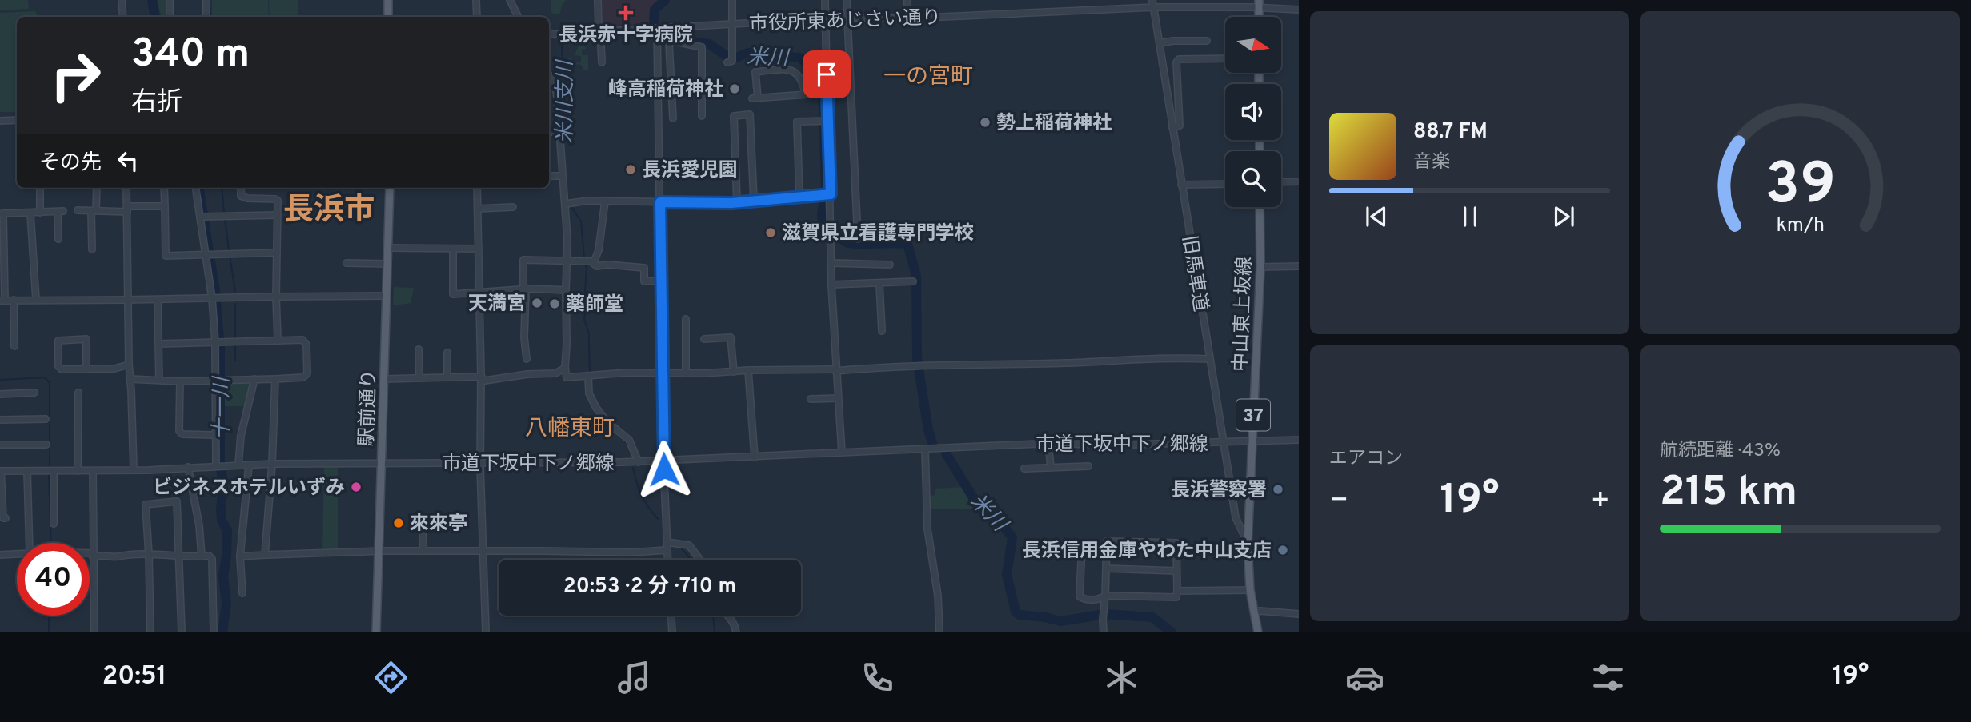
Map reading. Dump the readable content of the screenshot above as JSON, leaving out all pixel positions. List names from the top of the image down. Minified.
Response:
{"streets":{"main road":["中山東上坂線","駅前通り","37"],"street":["市役所東あじさい通り","旧馬車道","市道下坂中下ノ郷線"]},"crossings":[["市役所東あじさい通り","旧馬車道"],["旧馬車道","中山東上坂線"],["旧馬車道","市道下坂中下ノ郷線"],["中山東上坂線","市道下坂中下ノ郷線"],["駅前通り","市道下坂中下ノ郷線"]],"districts":["一の宮町","長浜市","八幡東町"],"water":["米川","米川支川","十一川"],"places":{"health":["長浜赤十字病院"],"other":["峰高稲荷神社","勢上稲荷神社","長浜愛児園","滋賀県立看護専門学校","天満宮","薬師堂","ビジネスホテルいずみ","長浜警察署","來來亭","長浜信用金庫やわた中山支店"]},"north":"right","page":{"turn":["340 m","右折"],"song":["88.7 FM","音楽"],"then":"その先","tile":["エアコン",["航続距離 · 43%","215 km"]],"heat":["−","19°","+"],"limit":"40","trip":"20:53 · 2 分 · 710 m","tabs":["20:51","19°"],"gauge":["39","km/h"]}}
